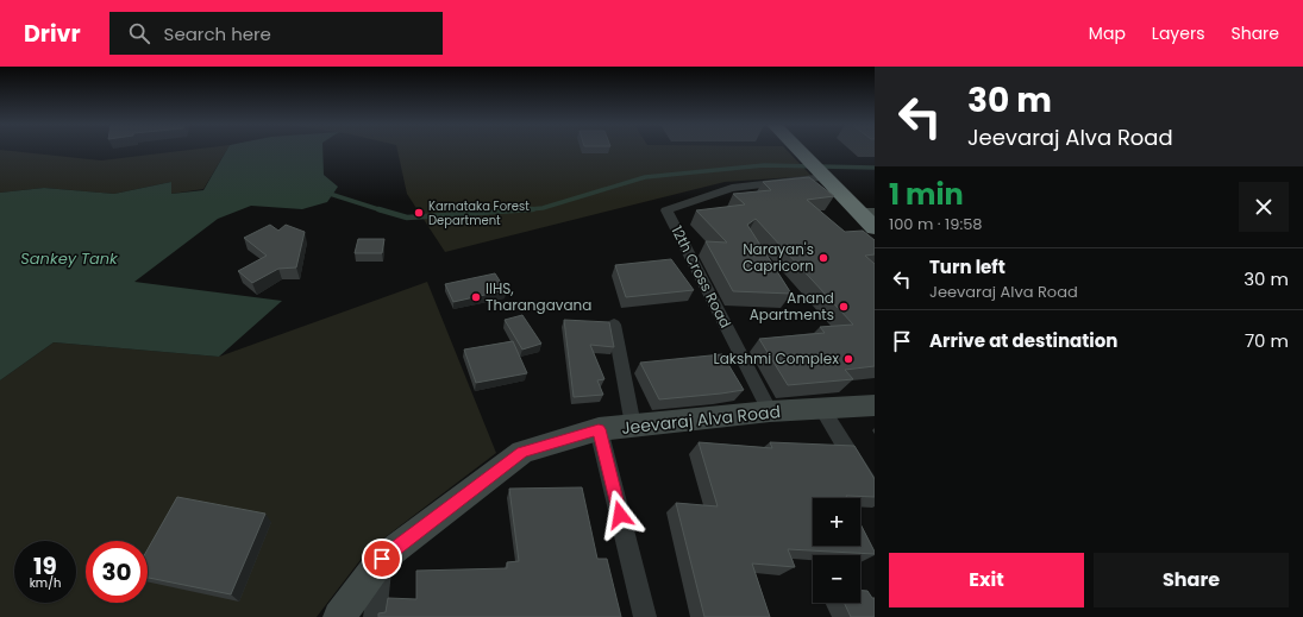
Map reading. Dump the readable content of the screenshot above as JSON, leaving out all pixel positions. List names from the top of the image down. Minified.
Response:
{"streets":{"street":["12th Cross Road","Jeevaraj Alva Road"]},"crossings":[["12th Cross Road","Jeevaraj Alva Road"]],"water":["Sankey Tank"],"places":["Karnataka Forest Department","Narayan's Capricorn","IIHS, Tharangavana","Anand Apartments","Lakshmi Complex"],"page":{"header":"Drivr","search":"Search here","nav":["Map","Layers","Share"],"turn":["30 m","Jeevaraj Alva Road"],"heading":["1 min","100 m · 19:58"],"list":[{"name":"Turn left","note":"Jeevaraj Alva Road","value":"30 m"},{"name":"Arrive at destination","value":"70 m"}],"map_buttons":["+","−"],"speed":"19 km/h","limit":"30","buttons":["Exit","Share"]}}
